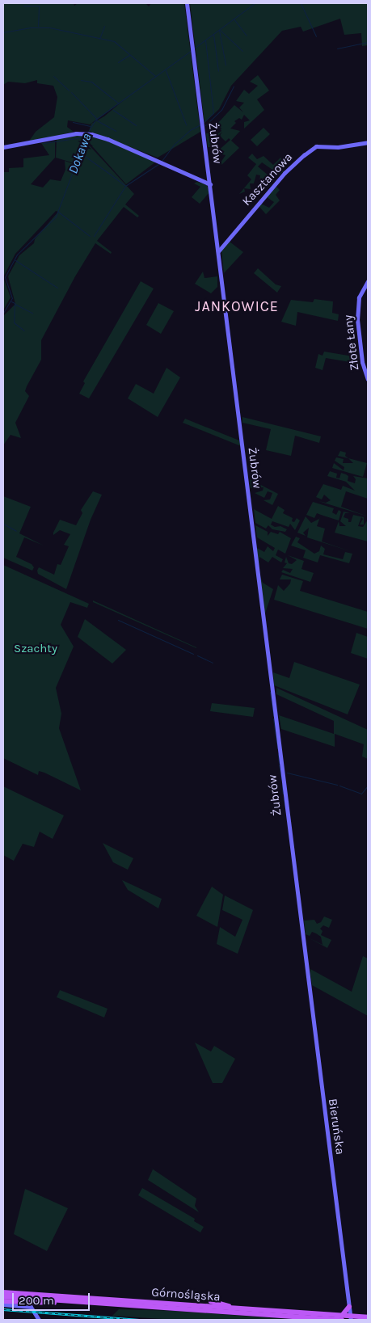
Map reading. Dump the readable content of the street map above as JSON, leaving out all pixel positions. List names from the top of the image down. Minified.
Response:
{"streets":{"main road":["Żubrów","Kasztanowa","Złote Łany","Bieruńska","Górnośląska"]},"crossings":[["Żubrów","Kasztanowa"],["Żubrów","Bieruńska"],["Bieruńska","Górnośląska"]],"districts":["JANKOWICE"],"water":["Dokawa"],"parks":["Szachty"],"scale_bar":"200 m"}
